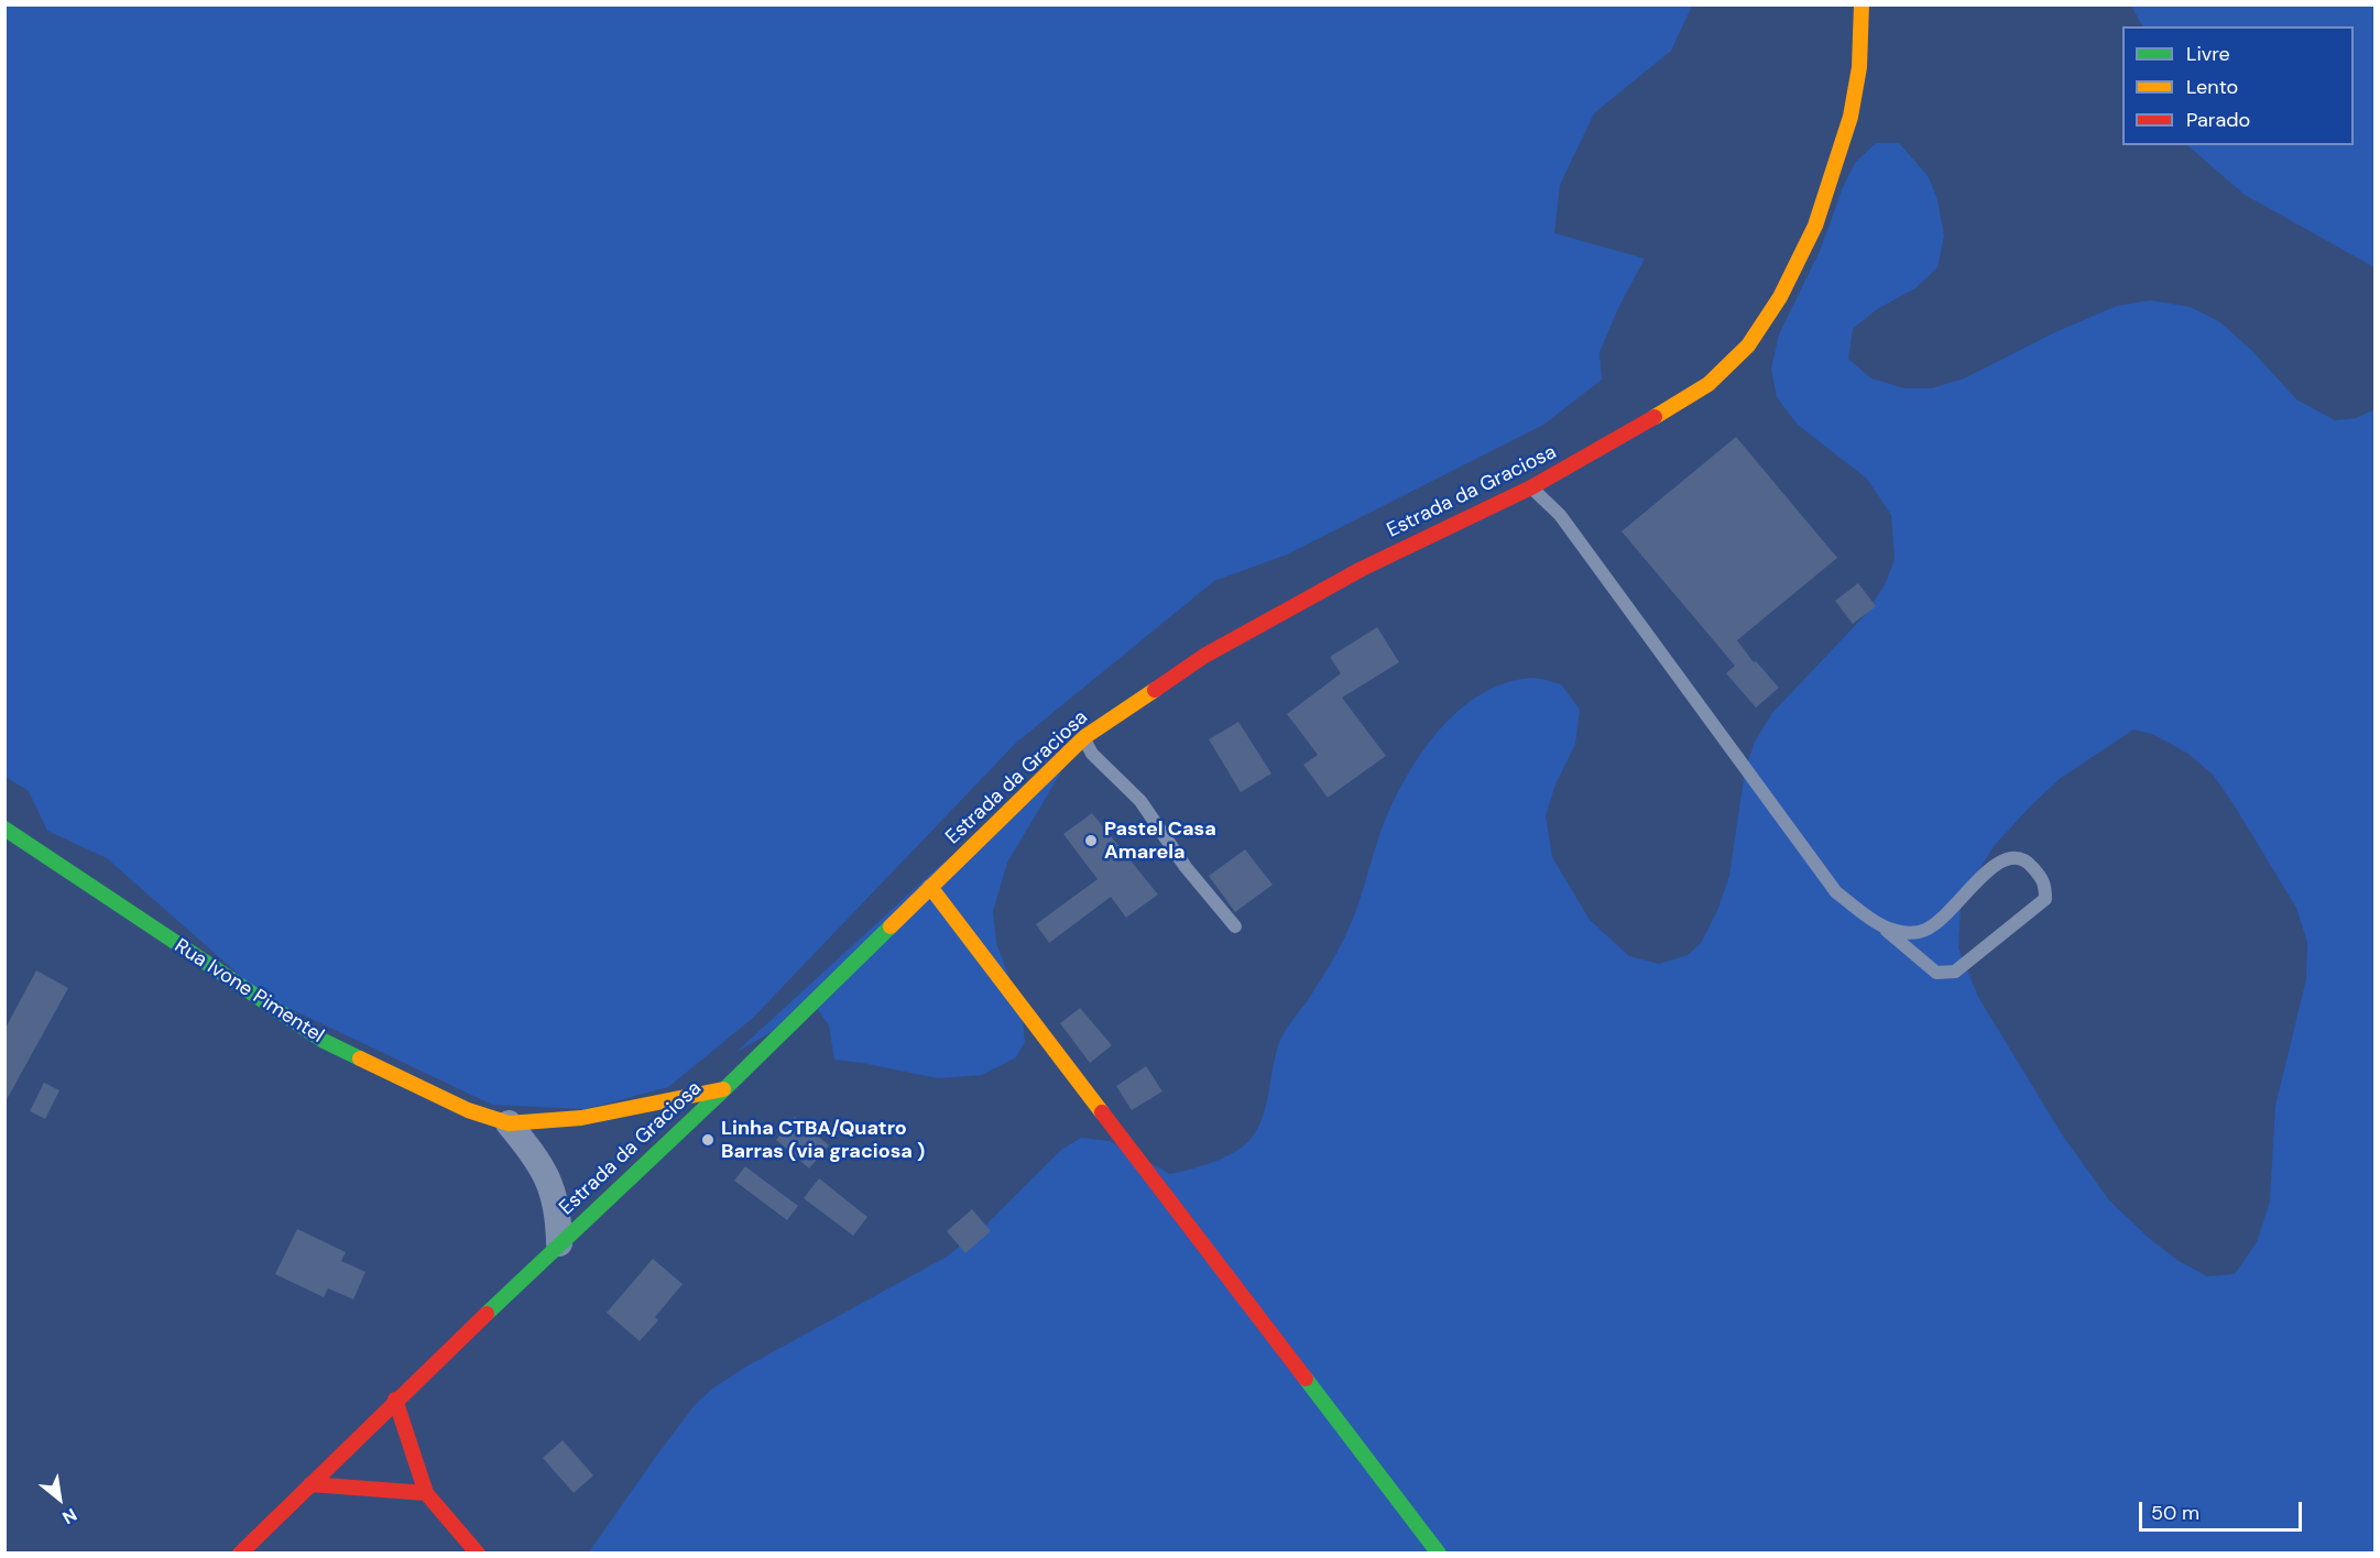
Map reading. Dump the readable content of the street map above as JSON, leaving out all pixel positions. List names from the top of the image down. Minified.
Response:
{"streets":{"main road":["Estrada da Graciosa","Rua Ivone Pimentel"]},"crossings":[["Estrada da Graciosa","Rua Ivone Pimentel"]],"places":["Pastel Casa Amarela","Linha CTBA/Quatro Barras (via graciosa )"],"legend":["Livre","Lento","Parado"],"scale_bar":"50 m","north":"bottom right"}
